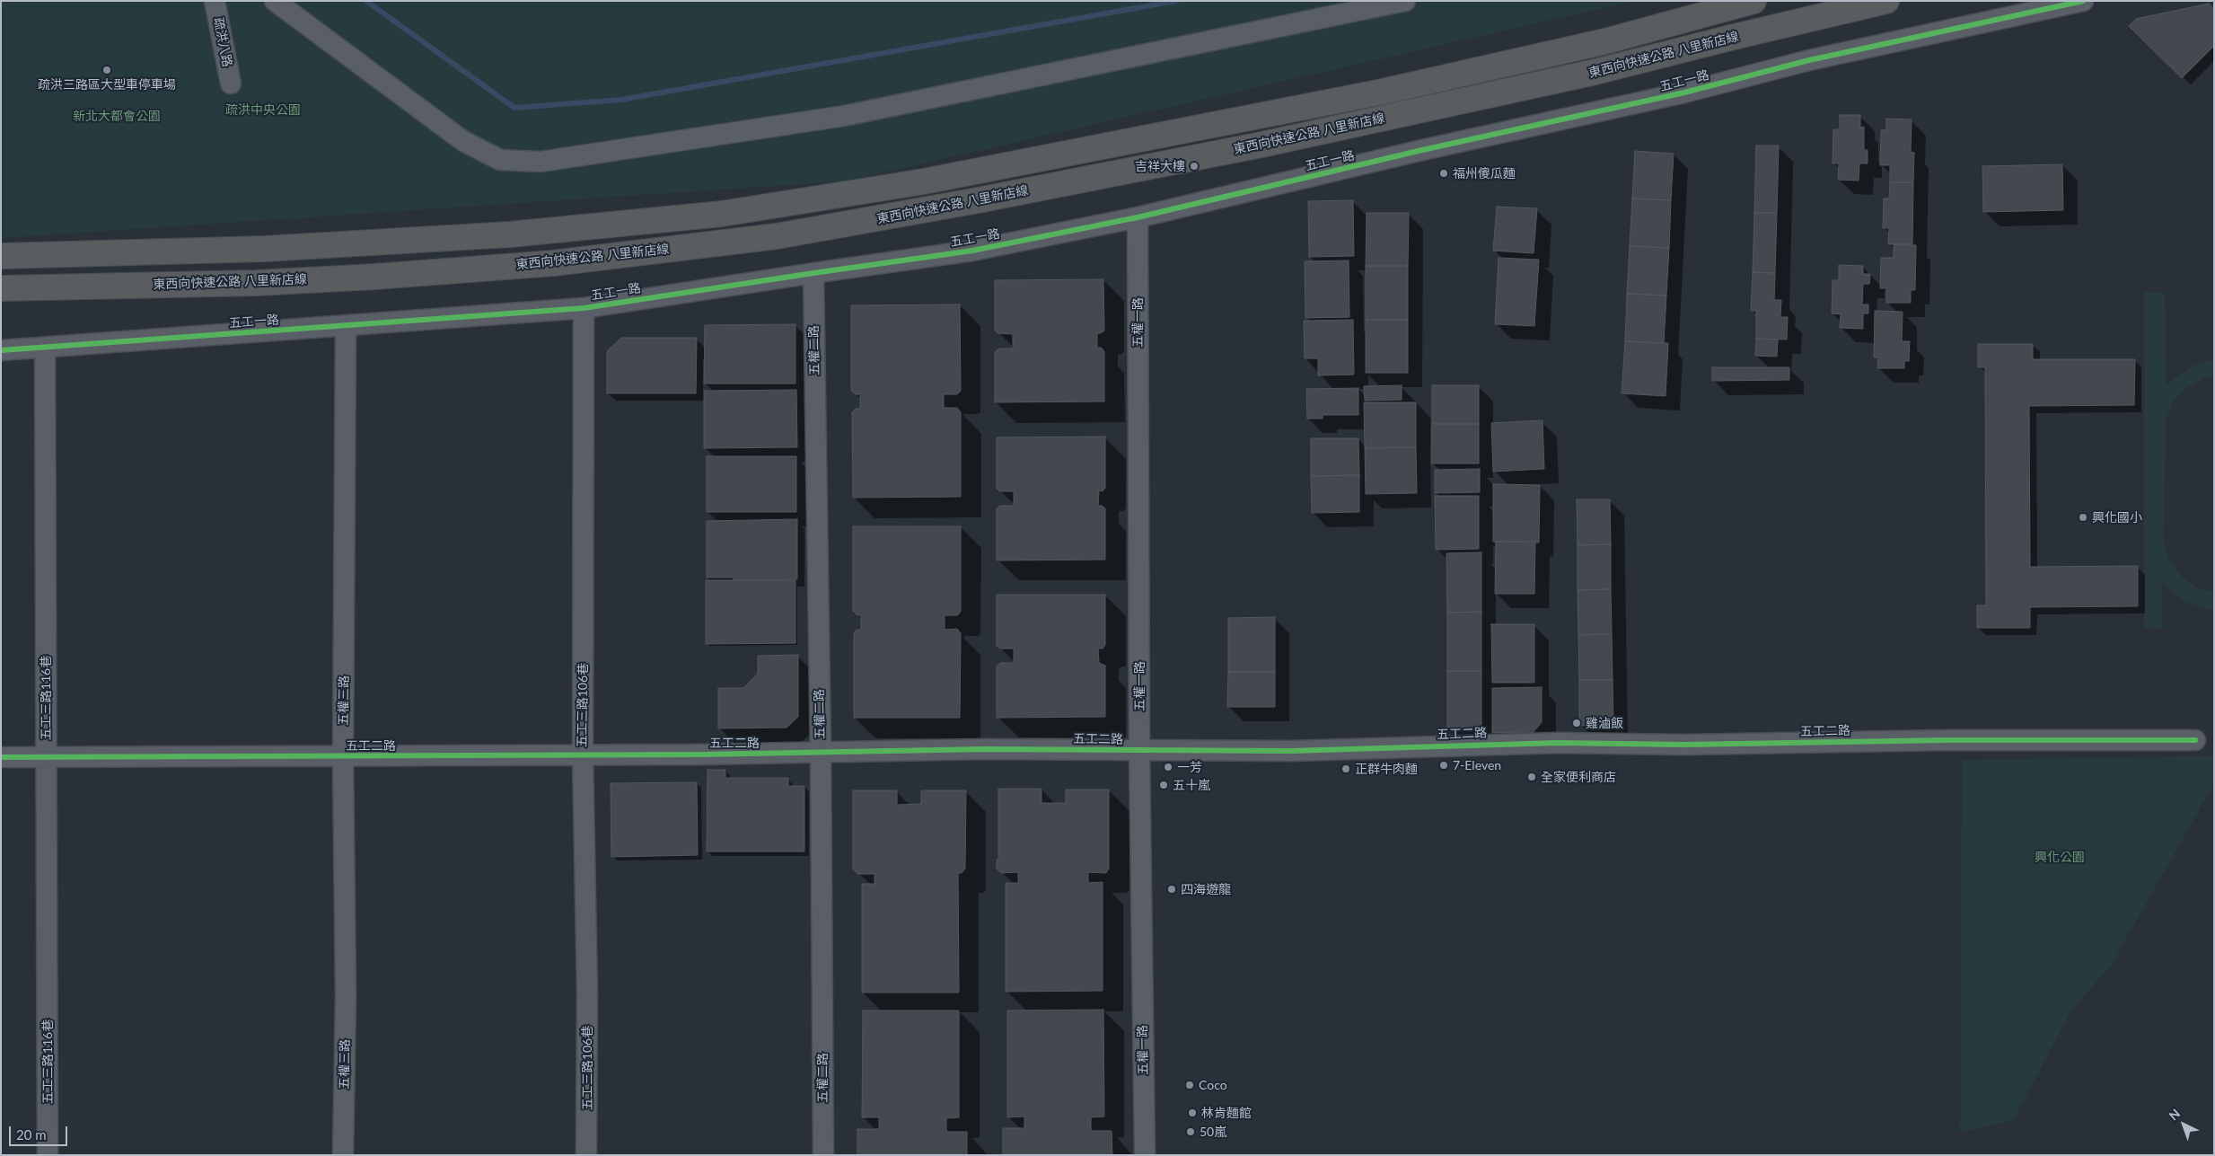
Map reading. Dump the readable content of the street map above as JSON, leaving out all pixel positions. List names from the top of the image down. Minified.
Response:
{"streets":{"highway":["東西向快速公路 八里新店線"],"street":["疏洪八路","五工一路","五權一路","五權二路","五工三路116巷","五權三路","五工三路106巷","五工二路"]},"crossings":[["五工一路","五權一路"],["五工一路","五權二路"],["五工一路","五工三路116巷"],["五工一路","五權三路"],["五工一路","五工三路106巷"],["五權一路","五工二路"],["五權二路","五工二路"],["五工三路116巷","五工二路"],["五權三路","五工二路"],["五工三路106巷","五工二路"]],"parks":["疏洪中央公園","新北大都會公園","興化公園"],"places":["疏洪三路區大型車停車場","吉祥大樓","福州傻瓜麵","興化國小","雞滷飯","7-Eleven","一芳","正群牛肉麵","全家便利商店","五十嵐","四海遊龍","Coco","林肯麵館","50嵐"],"scale_bar":"20 m","north":"top left"}
